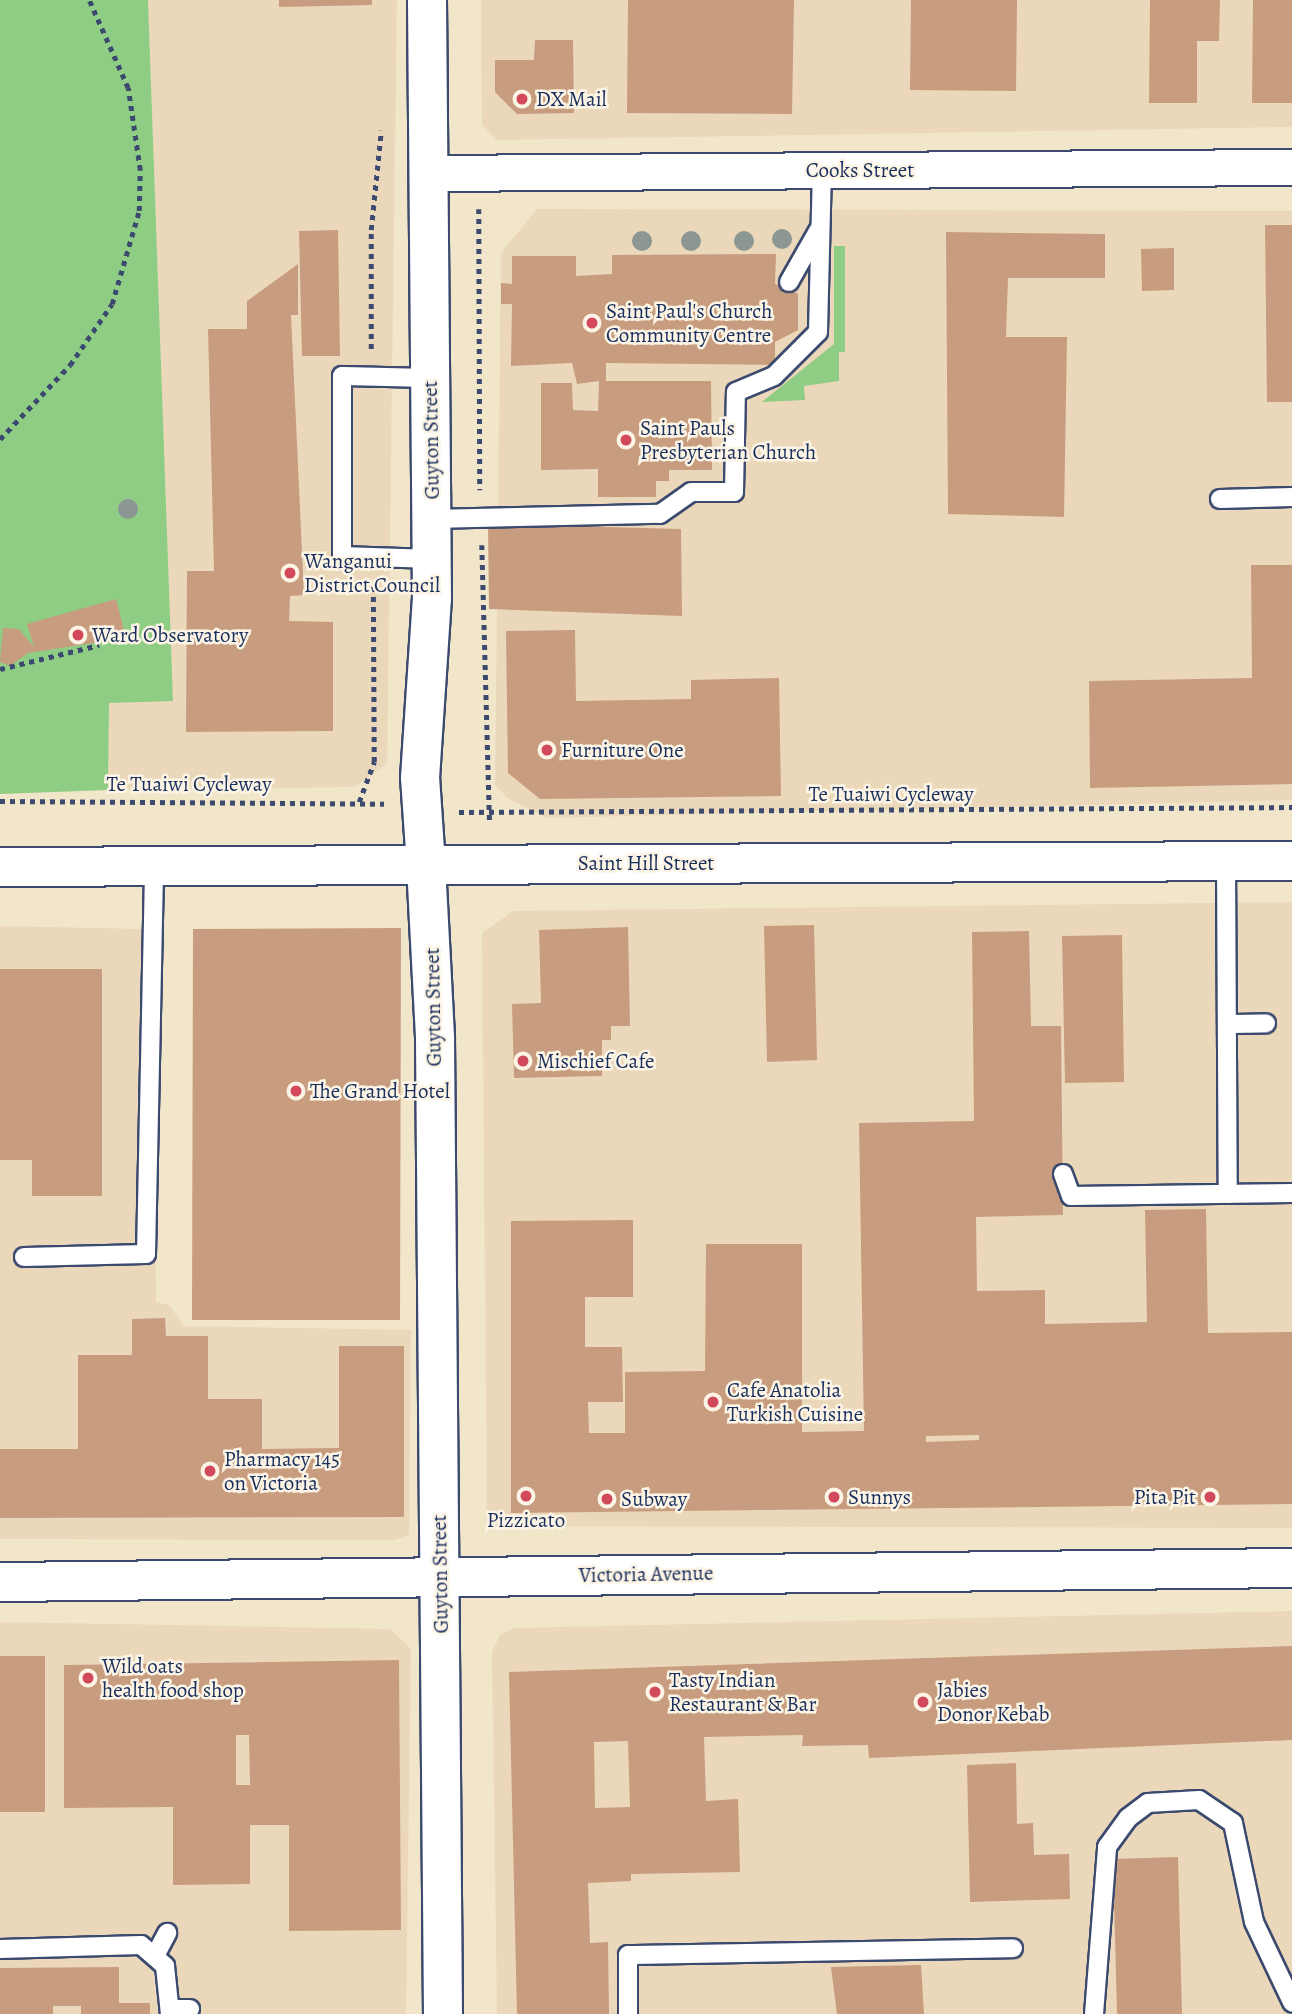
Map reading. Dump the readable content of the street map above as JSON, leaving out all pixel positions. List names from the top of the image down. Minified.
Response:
{"streets":{"street":["Cooks Street","Guyton Street","Saint Hill Street","Victoria Avenue"],"path":["Te Tuaiwi Cycleway"]},"crossings":[["Cooks Street","Guyton Street"],["Guyton Street","Saint Hill Street"],["Guyton Street","Victoria Avenue"]],"places":["DX Mail","Saint Paul's Church Community Centre","Saint Pauls Presbyterian Church","Wanganui District Council","Ward Observatory","Furniture One","Mischief Cafe","The Grand Hotel","Cafe Anatolia Turkish Cuisine","Pharmacy 145 on Victoria","Pizzicato","Sunnys","Pita Pit","Subway","Wild oats health food shop","Tasty Indian Restaurant & Bar","Jabies Donor Kebab"]}
